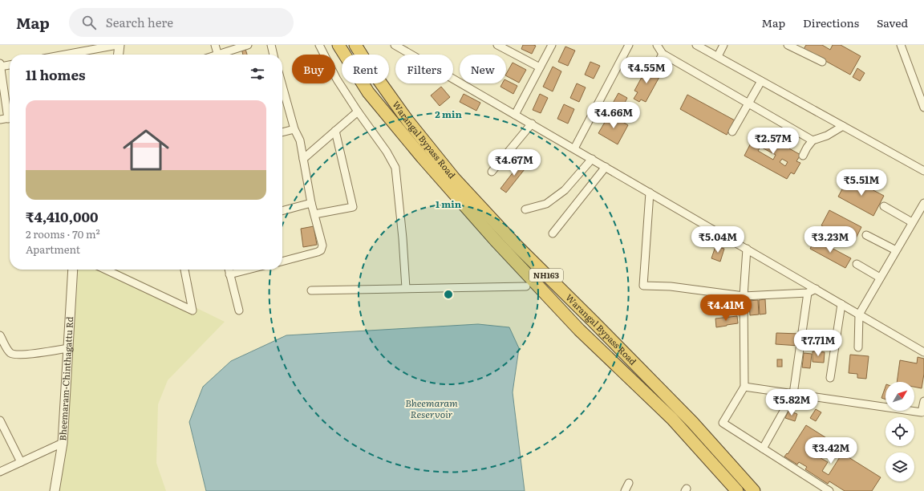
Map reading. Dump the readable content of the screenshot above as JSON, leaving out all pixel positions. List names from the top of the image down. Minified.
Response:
{"streets":{"highway":["Warangal Bypass Road","NH163"],"street":["Bheemaram-Chinthagattu Rd"]},"water":["Bheemaram Reservoir"],"north":"top right","page":{"header":"Map","search":"Search here","nav":["Map","Directions","Saved"],"chip":["Buy","Rent","Filters","New"],"heading":"11 homes","price":["₹4.55M","₹4.66M","₹2.57M","₹4.67M","₹5.51M","₹5.04M","₹3.23M","₹4.41M","₹7.71M","₹5.82M","₹3.42M"],"list":[{"name":"₹4,410,000","note":"2 rooms · 70 m² · Apartment"}]},"rings":["2 min","1 min"]}
